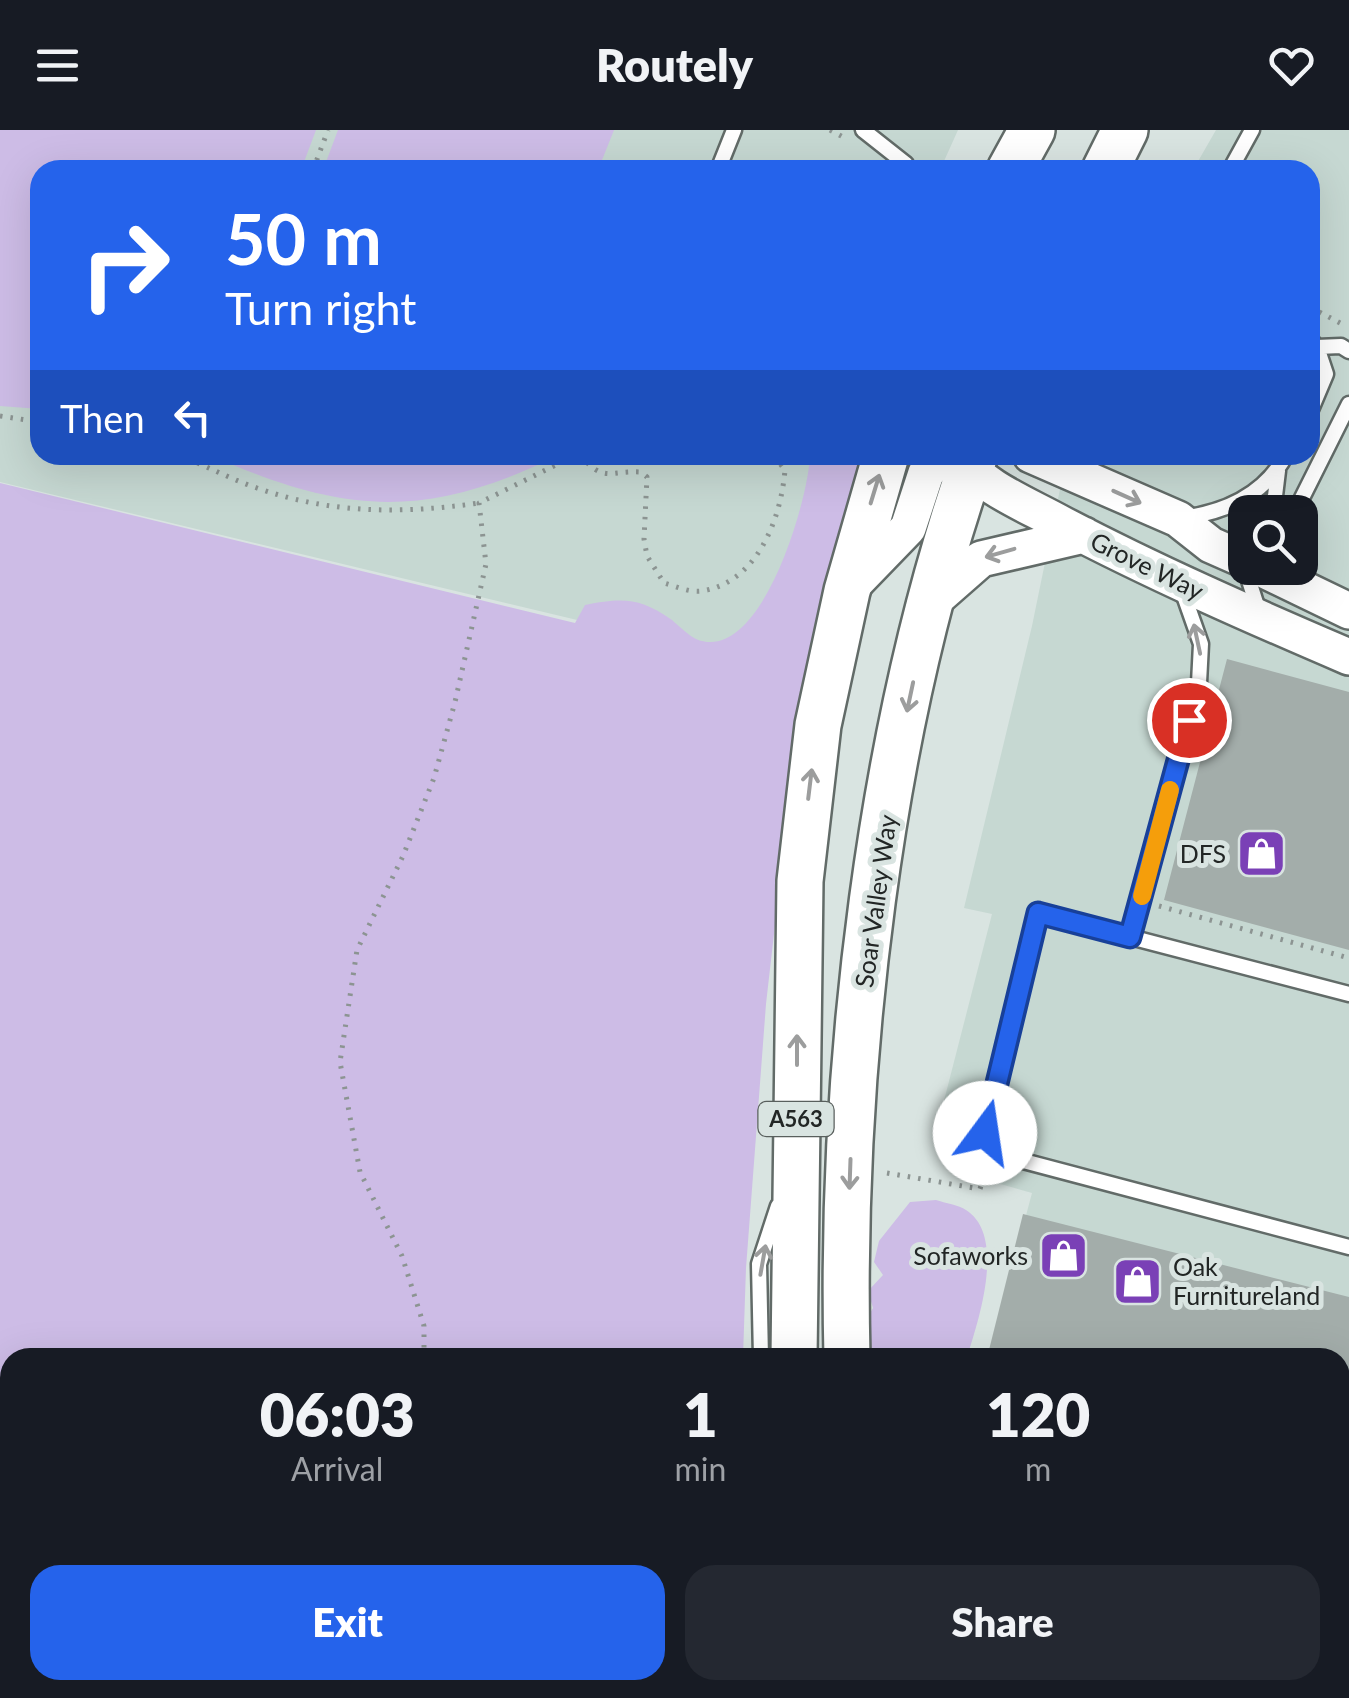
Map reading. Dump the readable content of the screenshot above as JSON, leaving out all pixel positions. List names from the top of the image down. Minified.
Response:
{"streets":{"highway":["Soar Valley Way","A563"],"street":["Grove Way"]},"places":{"shop":["DFS","Sofaworks","Oak Furnitureland"]},"page":{"header":"Routely","turn":["50 m","Turn right"],"then":"Then","eta":["06:03","Arrival","1","min","120","m"],"buttons":["Exit","Share"]}}
